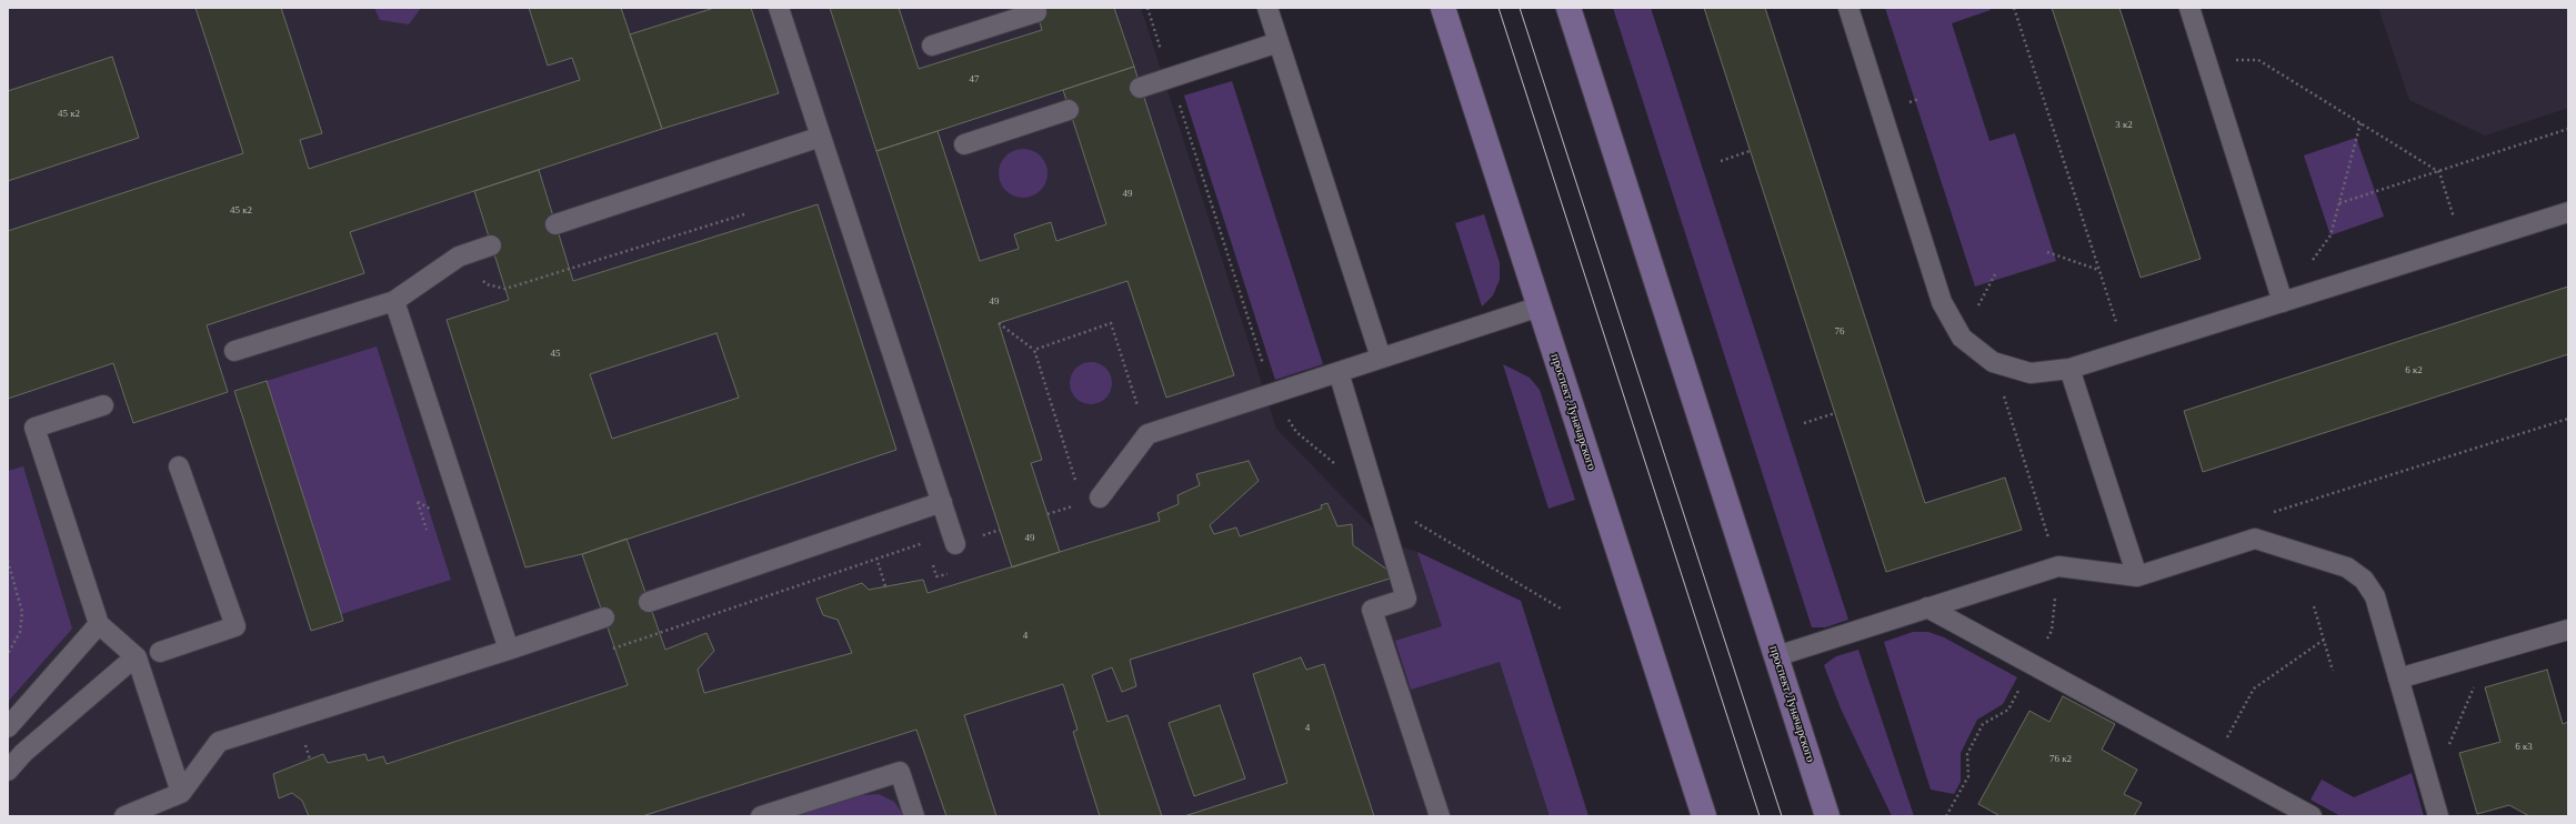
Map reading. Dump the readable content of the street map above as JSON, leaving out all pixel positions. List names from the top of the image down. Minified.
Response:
{"streets":{"main road":["проспект Луначарского"]},"house_numbers":["47","45 к2","3 к2","49","45 к2","49","76","45","6 к2","49","4","4","6 к3","76 к2"]}
